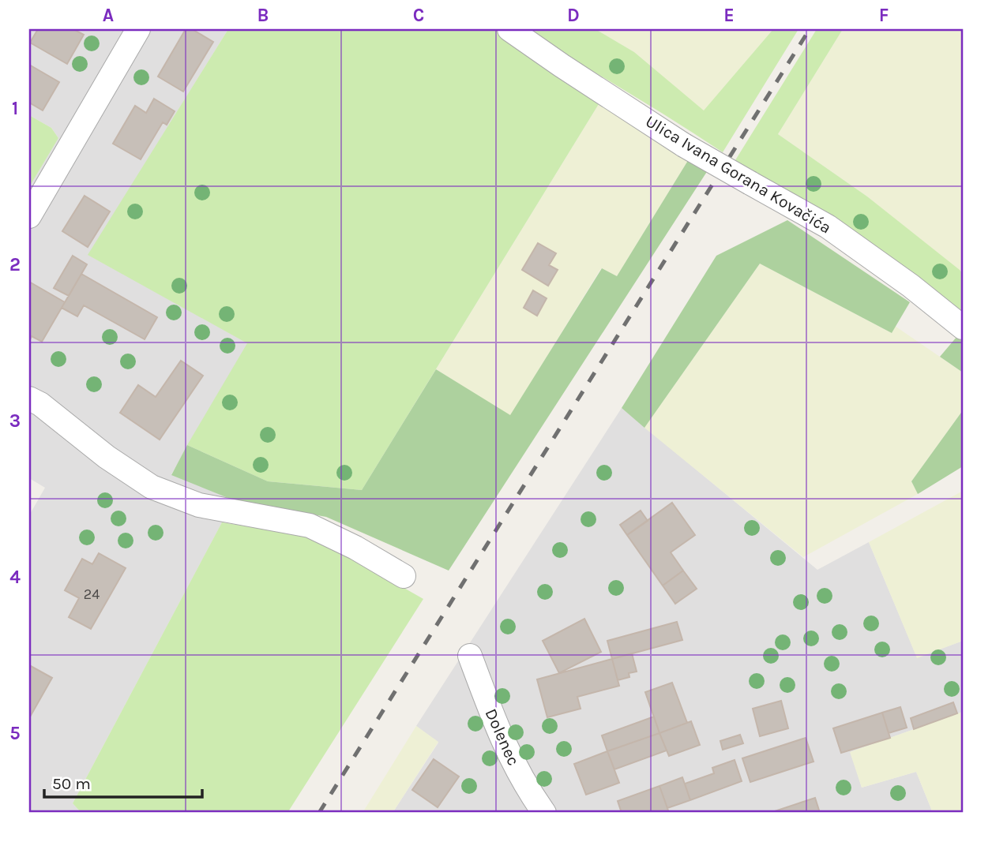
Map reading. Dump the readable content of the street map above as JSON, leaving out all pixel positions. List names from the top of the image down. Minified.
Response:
{"streets":{"street":["Ulica Ivana Gorana Kovačića","Dolenec"]},"house_numbers":["24"],"scale_bar":"50 m","grid":{"columns":["A","B","C","D","E","F"],"rows":["1","2","3","4","5"]}}
